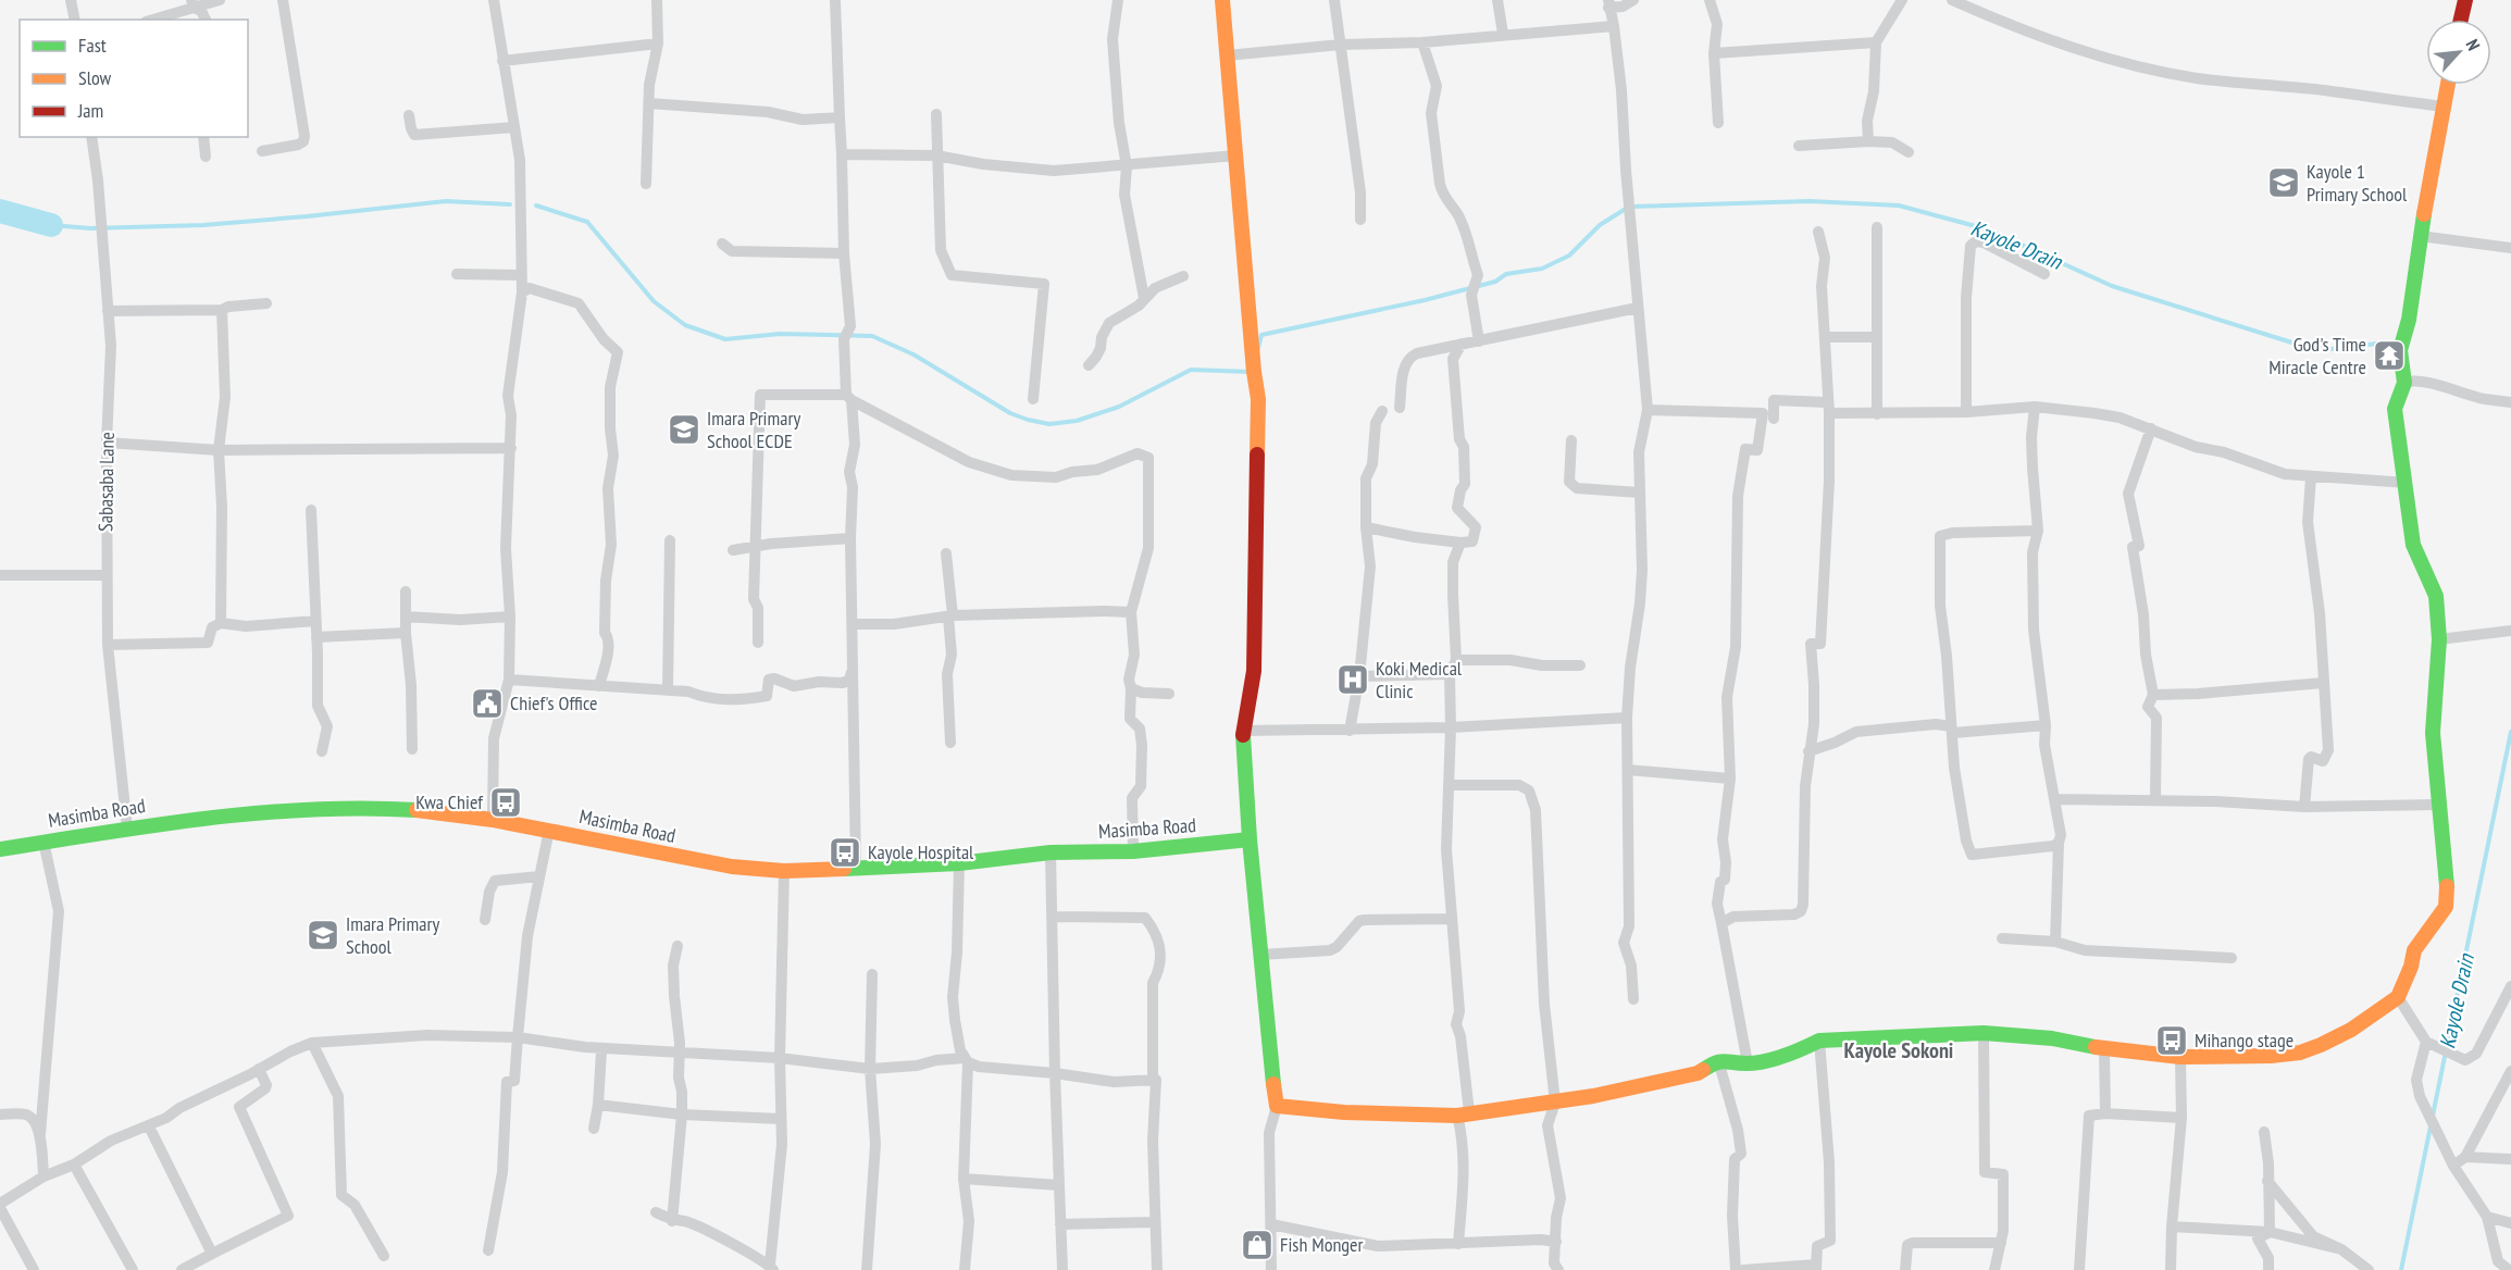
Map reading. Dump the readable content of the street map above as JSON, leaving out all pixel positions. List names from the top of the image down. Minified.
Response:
{"streets":{"street":["Sabasaba Lane","Masimba Road"]},"crossings":[["Sabasaba Lane","Masimba Road"]],"districts":["Kayole Sokoni"],"water":["Kayole Drain"],"places":{"school or university":["Kayole 1 Primary School","Imara Primary School ECDE","Imara Primary School"],"temple":["God's Time Miracle Centre"],"hospital":["Koki Medical Clinic"],"public building":["Chief's Office"],"bus stop":["Kwa Chief","Kayole Hospital","Mihango stage"],"shop":["Fish Monger"]},"legend":["Fast","Slow","Jam"],"north":"top right"}
